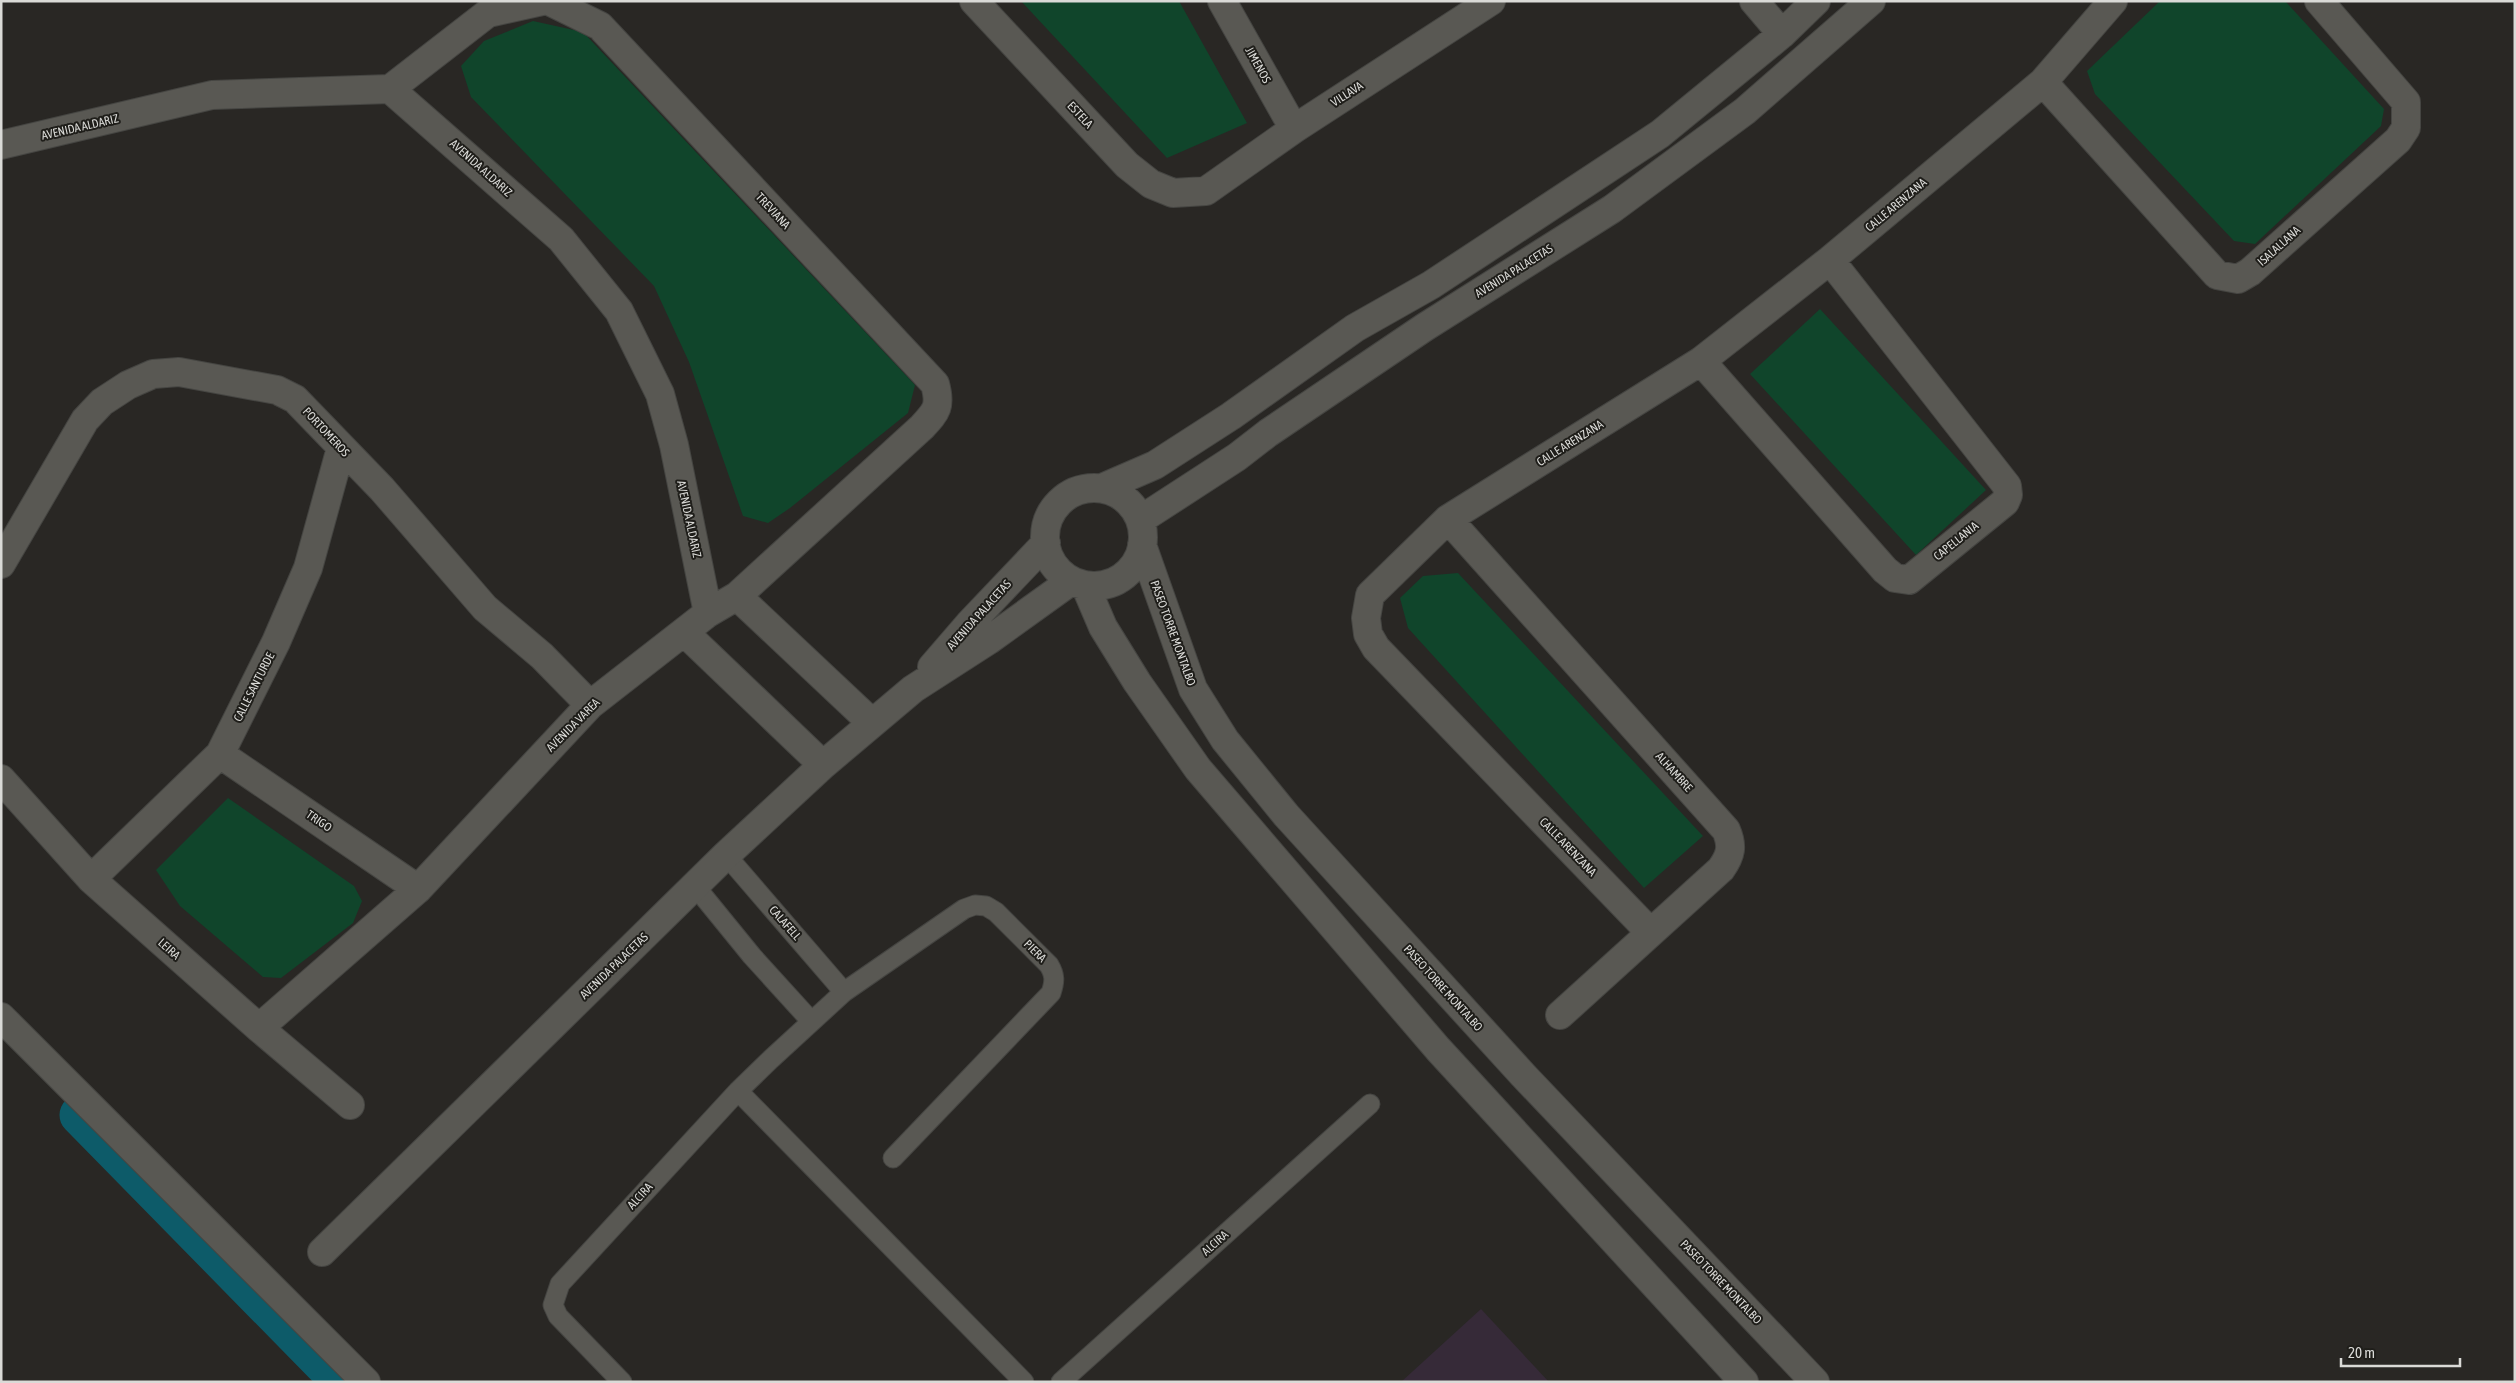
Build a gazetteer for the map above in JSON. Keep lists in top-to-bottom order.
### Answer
{
  "streets": {
    "street": [
      "JIMENOS",
      "VILLAVA",
      "ESTELA",
      "AVENIDA ALDARIZ",
      "CALLE ARENZANA",
      "TREVIANA",
      "ISALALLANA",
      "AVENIDA PALACETAS",
      "PORTOMEROS",
      "CAPELLANIA",
      "PASEO TORRE MONTALBO",
      "CALLE SANTURDE",
      "AVENIDA VAREA",
      "ALHAMBRE",
      "TRIGO",
      "LEIRA"
    ],
    "lane": ["CALAFELL", "PIERA", "ALCIRA"]
  },
  "crossings": [
    ["JIMENOS", "VILLAVA"],
    ["VILLAVA", "ESTELA"],
    ["AVENIDA ALDARIZ", "AVENIDA VAREA"],
    ["CALLE ARENZANA", "ISALALLANA"],
    ["CALLE ARENZANA", "CAPELLANIA"],
    ["CALLE ARENZANA", "ALHAMBRE"],
    ["TREVIANA", "AVENIDA VAREA"],
    ["AVENIDA PALACETAS", "PASEO TORRE MONTALBO"],
    ["AVENIDA PALACETAS", "CALAFELL"],
    ["PORTOMEROS", "CALLE SANTURDE"],
    ["PORTOMEROS", "AVENIDA VAREA"],
    ["CALLE SANTURDE", "TRIGO"],
    ["CALLE SANTURDE", "LEIRA"],
    ["AVENIDA VAREA", "TRIGO"],
    ["AVENIDA VAREA", "LEIRA"],
    ["CALAFELL", "PIERA"],
    ["PIERA", "ALCIRA"]
  ],
  "scale_bar": "20 m"
}
